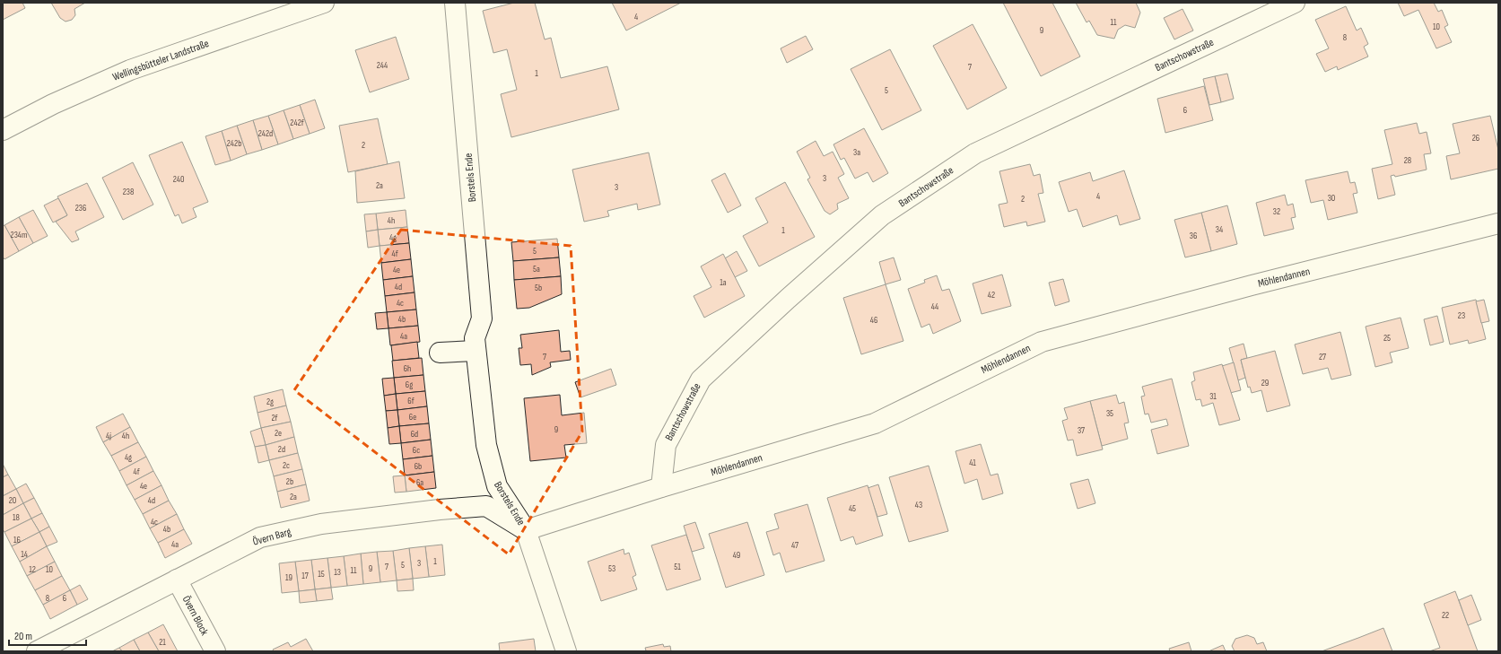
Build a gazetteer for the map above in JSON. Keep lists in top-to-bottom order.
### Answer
{
  "streets": {
    "street": [
      "Bantschowstraße",
      "Wellingsbütteler Landstraße",
      "Borstels Ende",
      "Möhlendannen",
      "Övern Barg",
      "Övern Block"
    ]
  },
  "crossings": [
    ["Bantschowstraße", "Möhlendannen"],
    ["Borstels Ende", "Möhlendannen"],
    ["Borstels Ende", "Övern Barg"],
    ["Möhlendannen", "Övern Barg"],
    ["Övern Barg", "Övern Block"]
  ],
  "house_numbers": [
    "4",
    "11",
    "10",
    "9",
    "8",
    "244",
    "7",
    "1",
    "5",
    "6",
    "242f",
    "242d",
    "26",
    "242b",
    "2",
    "3a",
    "28",
    "3",
    "240",
    "2a",
    "3",
    "238",
    "4",
    "30",
    "2",
    "236",
    "32",
    "4h",
    "34",
    "1",
    "234m",
    "36",
    "4g",
    "5",
    "4f",
    "5a",
    "4e",
    "1a",
    "4d",
    "5b",
    "42",
    "4c",
    "44",
    "23",
    "4b",
    "46",
    "4a",
    "25",
    "7",
    "27",
    "6h",
    "29",
    "6g",
    "31",
    "6f",
    "2g",
    "35",
    "6e",
    "2f",
    "9",
    "37",
    "2e",
    "6d",
    "4j",
    "4h",
    "2d",
    "6c",
    "4g",
    "41",
    "2c",
    "6b",
    "4f",
    "2b",
    "6a",
    "4e",
    "2a",
    "20",
    "4d",
    "43",
    "45",
    "18",
    "4c",
    "4b",
    "16",
    "4a",
    "47",
    "14",
    "49",
    "1",
    "3",
    "5",
    "7",
    "51",
    "9",
    "53",
    "12",
    "10",
    "11",
    "13",
    "15",
    "17",
    "19",
    "8",
    "6",
    "22",
    "21"
  ],
  "scale_bar": "20 m"
}
